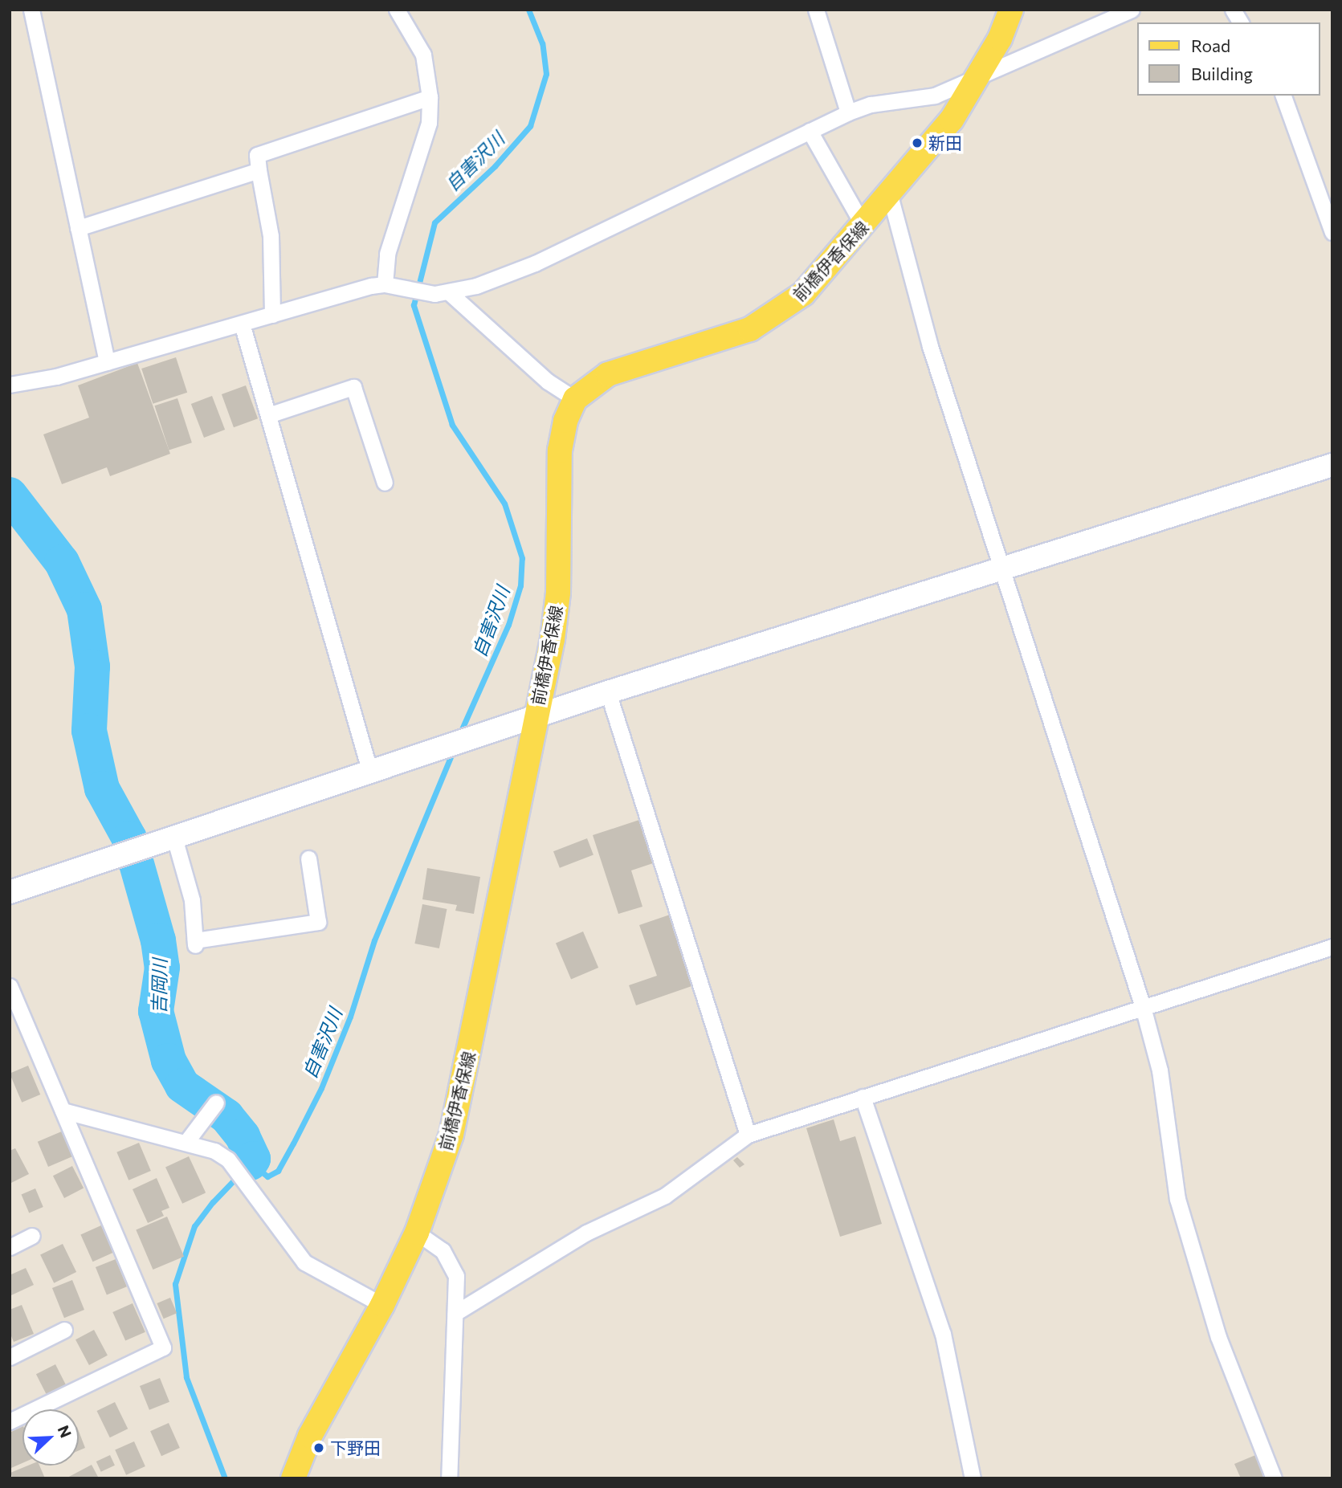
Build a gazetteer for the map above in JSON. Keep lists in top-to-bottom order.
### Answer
{
  "streets": {
    "main road": ["前橋伊香保線"]
  },
  "water": ["自害沢川", "吉岡川"],
  "places": ["新田", "下野田"],
  "legend": ["Road", "Building"],
  "north": "top right"
}
